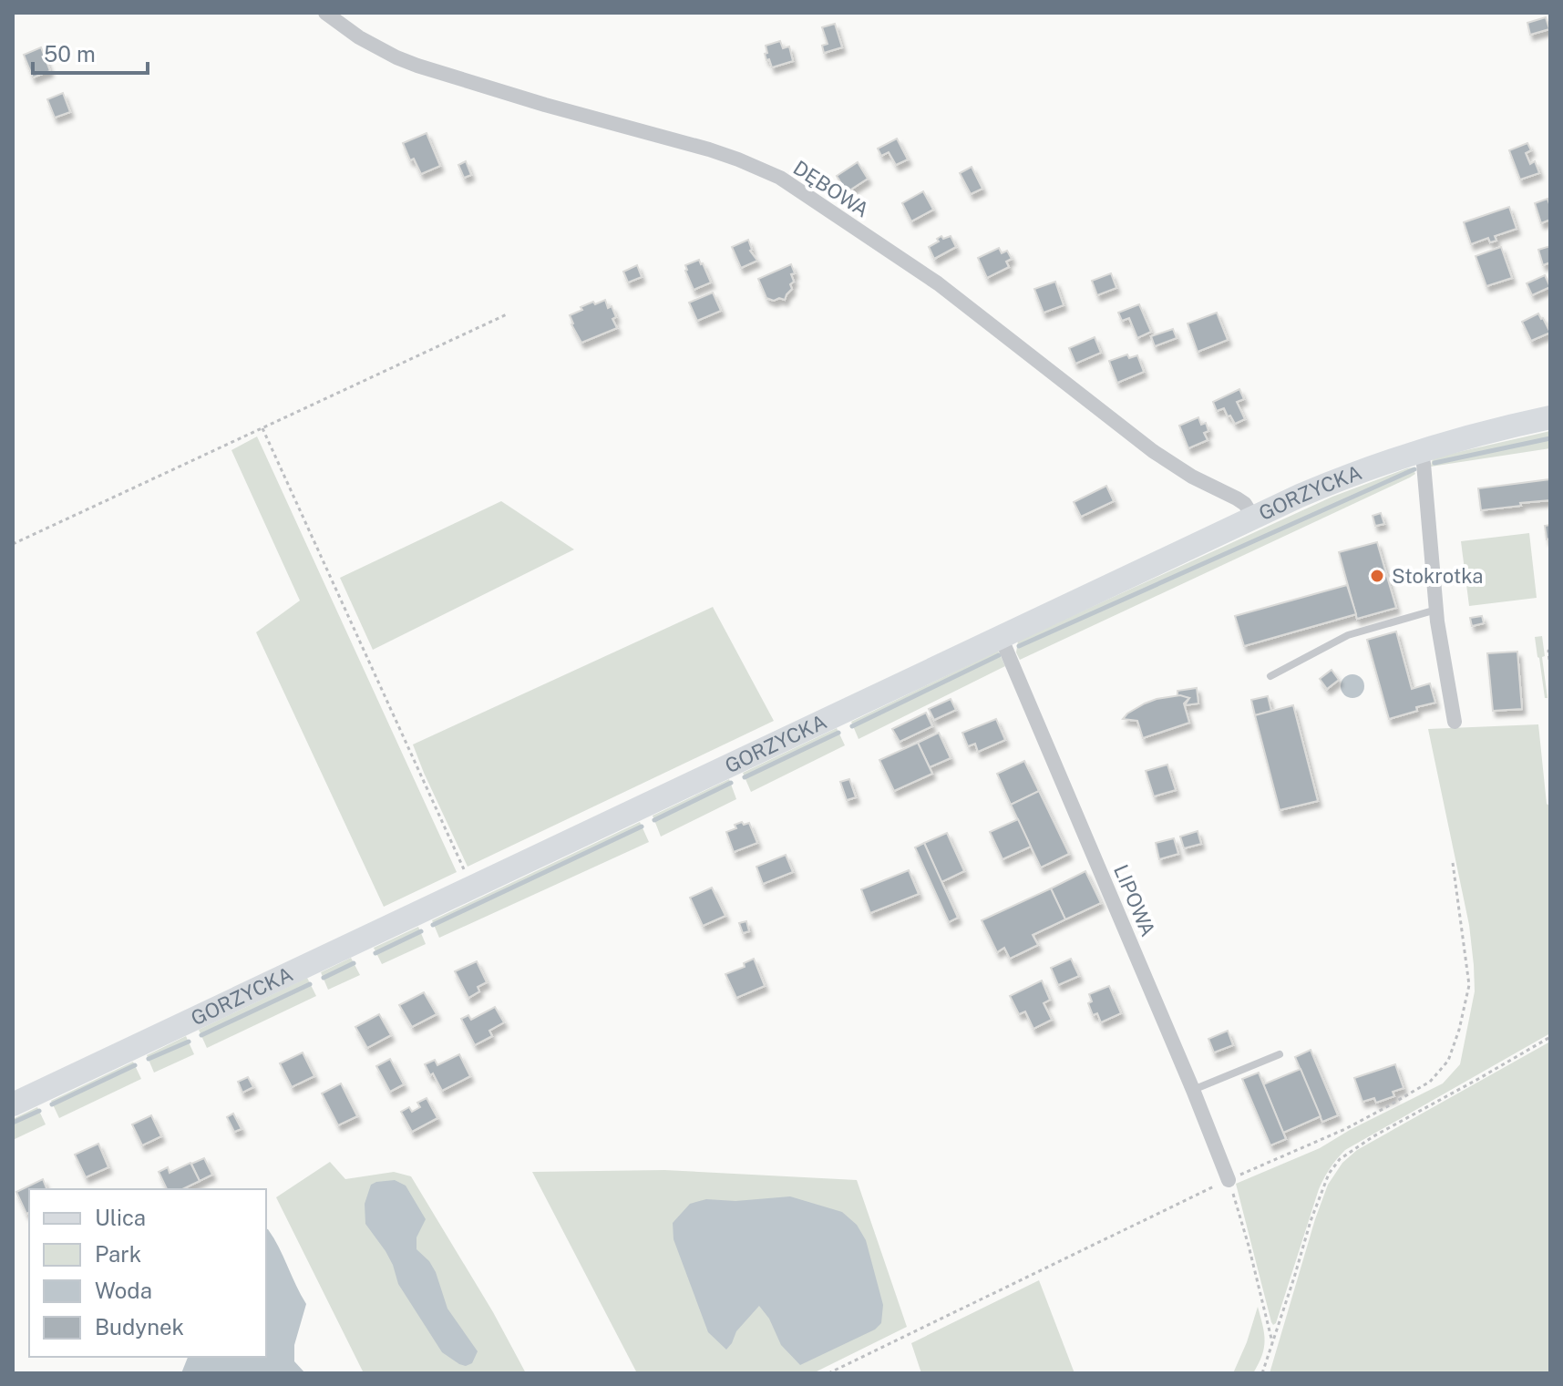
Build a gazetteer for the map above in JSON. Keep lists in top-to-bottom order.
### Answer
{
  "streets": {
    "main road": ["GORZYCKA"],
    "street": ["DĘBOWA", "LIPOWA"]
  },
  "crossings": [
    ["DĘBOWA", "GORZYCKA"],
    ["GORZYCKA", "LIPOWA"]
  ],
  "places": ["Stokrotka"],
  "legend": [
    "Ulica",
    "Park",
    "Woda",
    "Budynek"
  ],
  "scale_bar": "50 m"
}
